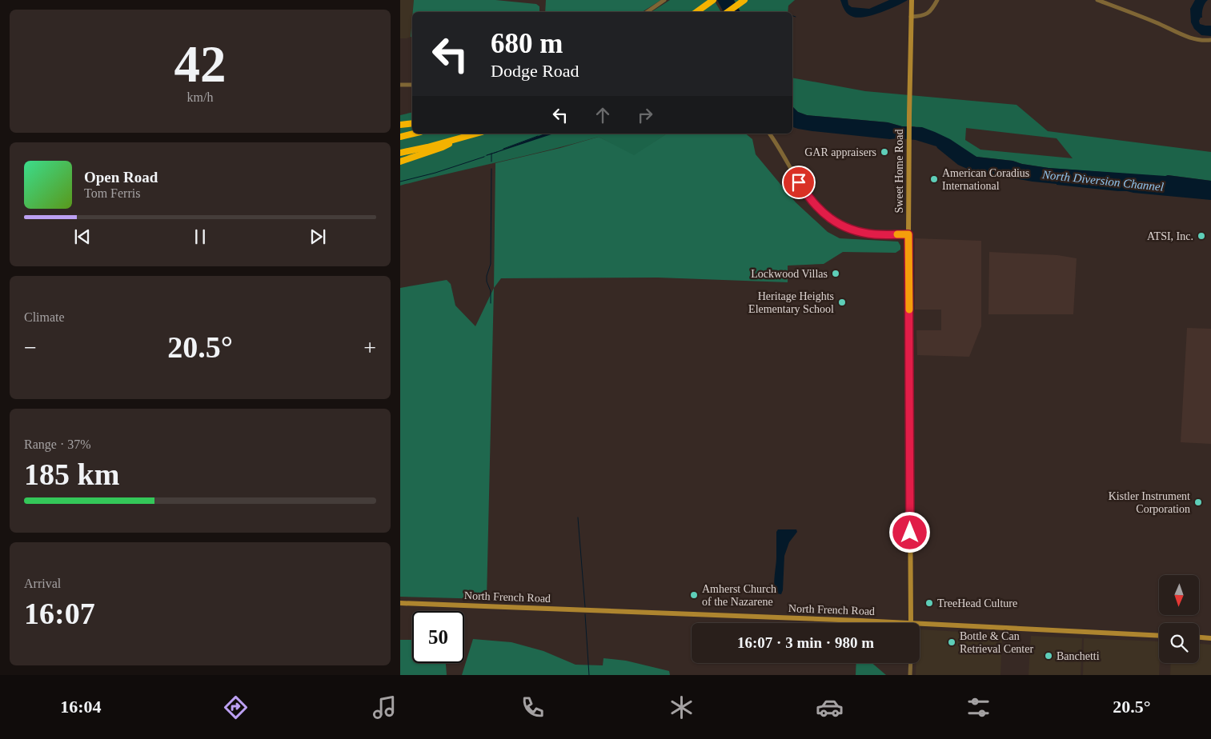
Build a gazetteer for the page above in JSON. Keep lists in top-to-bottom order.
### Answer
{
  "streets": {
    "main road": ["Sweet Home Road", "North French Road"]
  },
  "crossings": [
    ["Sweet Home Road", "North French Road"]
  ],
  "water": ["North Diversion Channel"],
  "places": [
    "GAR appraisers",
    "American Coradius International",
    "ATSI, Inc.",
    "Lockwood Villas",
    "Heritage Heights Elementary School",
    "Kistler Instrument Corporation",
    "Amherst Church of the Nazarene",
    "TreeHead Culture",
    "Bottle & Can Retrieval Center",
    "Banchetti"
  ],
  "north": "bottom",
  "page": {
    "tile": [
      ["42", "km/h"],
      "Climate",
      ["Range · 37%", "185 km"],
      ["Arrival", "16:07"]
    ],
    "turn": ["680 m", "Dodge Road"],
    "song": ["Open Road", "Tom Ferris"],
    "heat": ["−", "20.5°", "+"],
    "limit": "50",
    "trip": "16:07 · 3 min · 980 m",
    "tabs": ["16:04", "20.5°"]
  }
}
